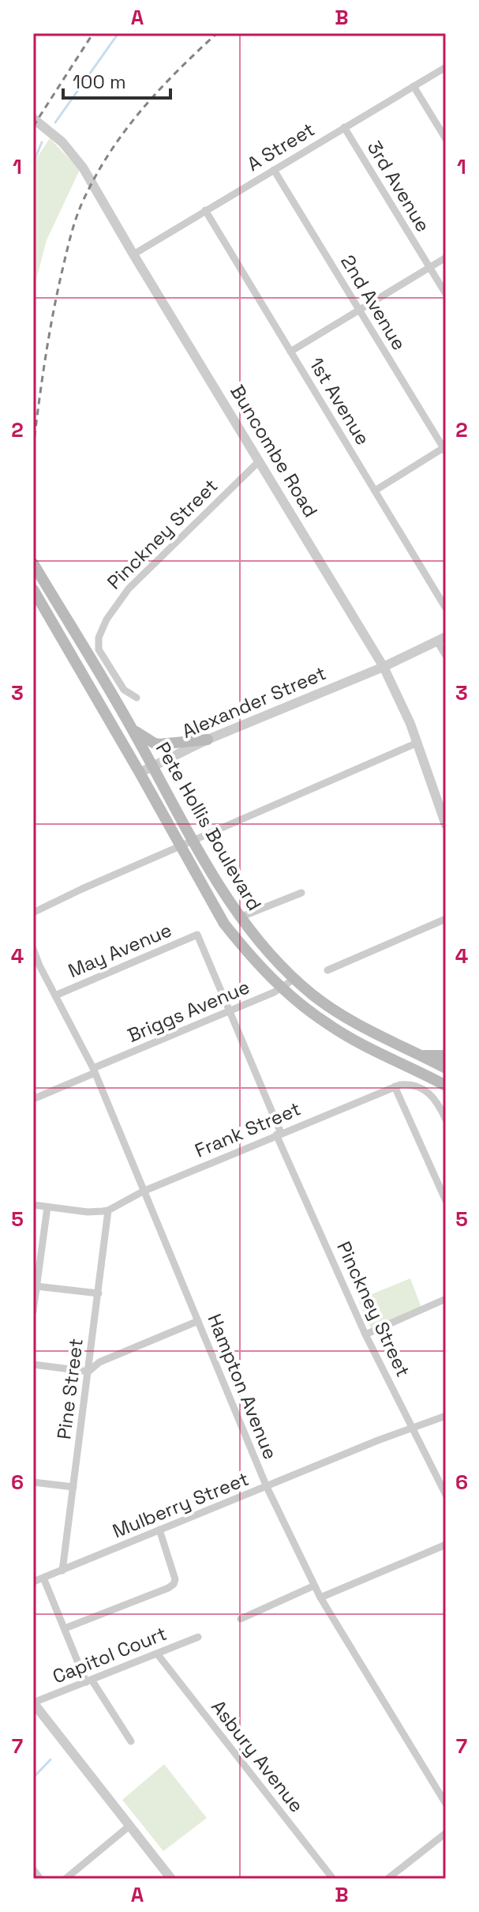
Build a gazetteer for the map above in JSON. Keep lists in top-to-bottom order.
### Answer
{
  "streets": {
    "main road": ["Pete Hollis Boulevard"],
    "street": [
      "A Street",
      "3rd Avenue",
      "2nd Avenue",
      "1st Avenue",
      "Buncombe Road",
      "Pinckney Street",
      "Alexander Street",
      "May Avenue",
      "Briggs Avenue",
      "Frank Street",
      "Hampton Avenue",
      "Pine Street",
      "Mulberry Street",
      "Capitol Court",
      "Asbury Avenue"
    ]
  },
  "crossings": [
    ["A Street", "3rd Avenue"],
    ["A Street", "2nd Avenue"],
    ["A Street", "1st Avenue"],
    ["A Street", "Buncombe Road"],
    ["Buncombe Road", "Pinckney Street"],
    ["Buncombe Road", "Alexander Street"],
    ["Pinckney Street", "May Avenue"],
    ["Pinckney Street", "Briggs Avenue"],
    ["Pinckney Street", "Frank Street"],
    ["Pinckney Street", "Mulberry Street"],
    ["Alexander Street", "Pete Hollis Boulevard"],
    ["Pete Hollis Boulevard", "Briggs Avenue"],
    ["May Avenue", "Hampton Avenue"],
    ["Briggs Avenue", "Hampton Avenue"],
    ["Frank Street", "Hampton Avenue"],
    ["Frank Street", "Pine Street"],
    ["Hampton Avenue", "Mulberry Street"],
    ["Pine Street", "Mulberry Street"],
    ["Capitol Court", "Asbury Avenue"]
  ],
  "scale_bar": "100 m",
  "grid": {
    "columns": ["A", "B"],
    "rows": [
      "1",
      "2",
      "3",
      "4",
      "5",
      "6",
      "7"
    ]
  }
}
